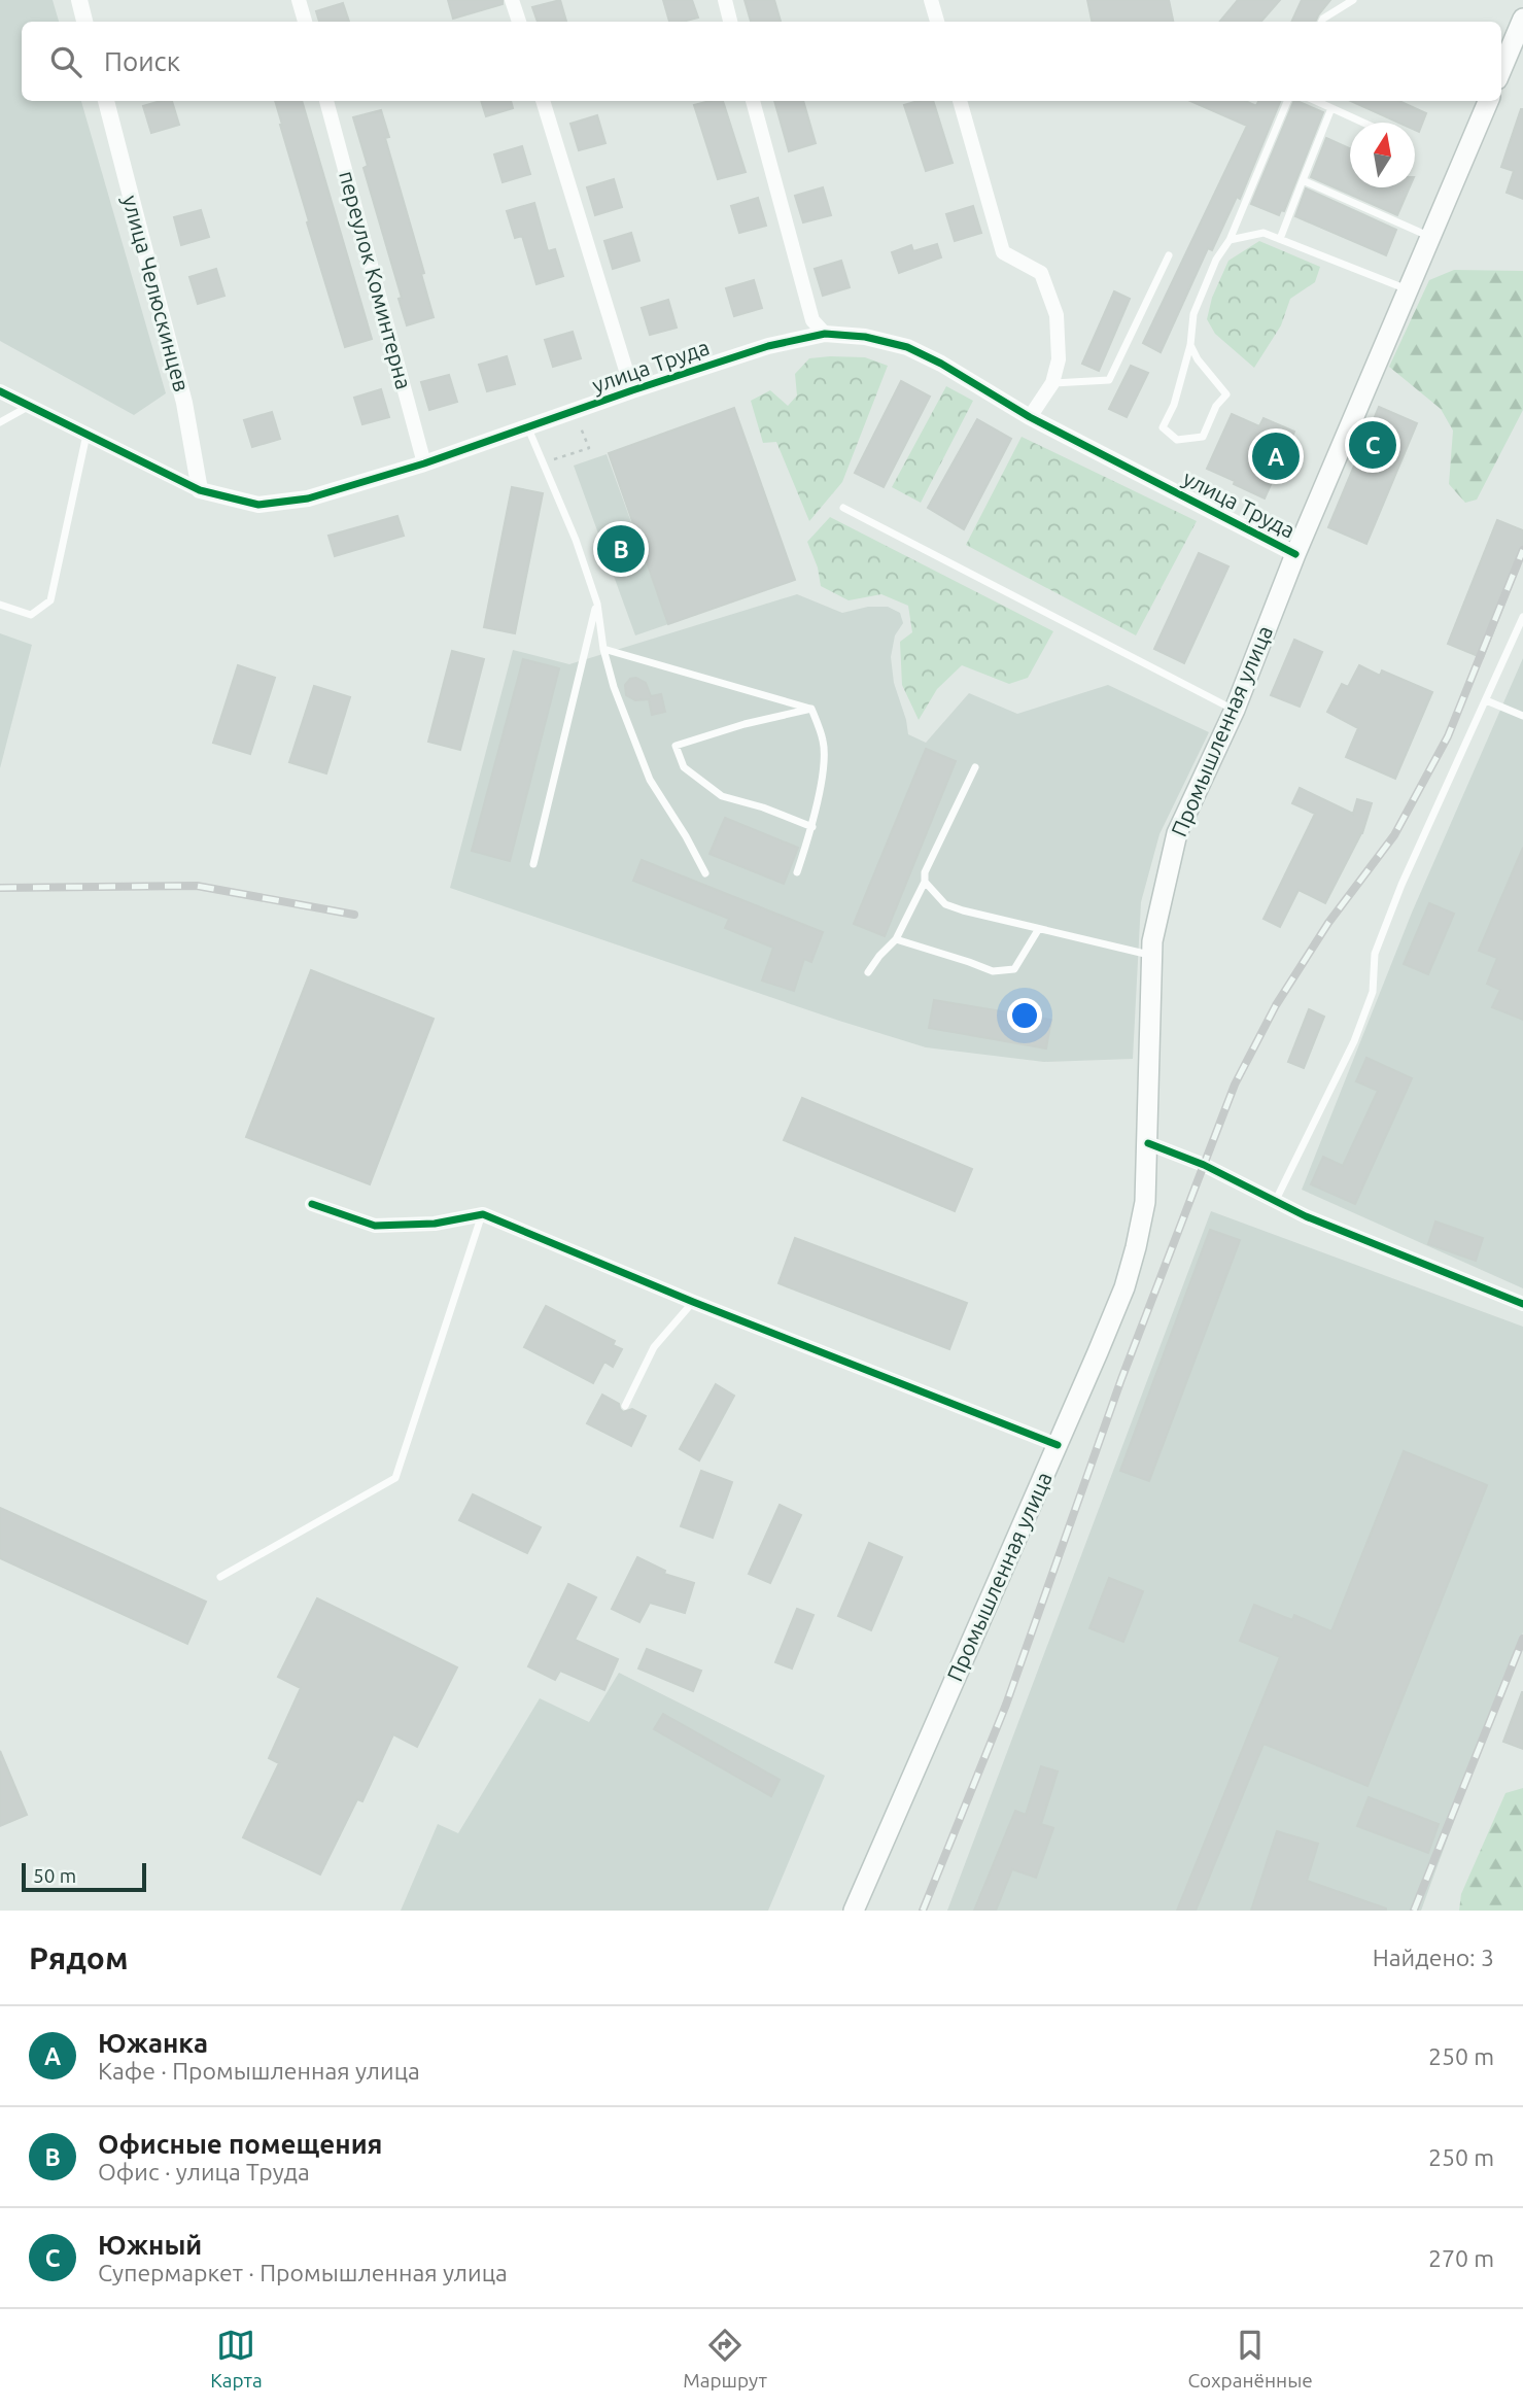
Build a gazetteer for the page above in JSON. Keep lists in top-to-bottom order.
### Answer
{
  "streets": {
    "main road": ["Промышленная улица"],
    "street": ["переулок Коминтерна", "улица Челюскинцев", "улица Труда"]
  },
  "crossings": [
    ["переулок Коминтерна", "улица Труда"],
    ["улица Челюскинцев", "улица Труда"],
    ["улица Труда", "Промышленная улица"]
  ],
  "scale_bar": "50 m",
  "north": "top",
  "page": {
    "search": "Поиск",
    "pins": ["C", "A", "B"],
    "scale": "50 m",
    "heading": ["Рядом", "Найдено: 3"],
    "list": [
      {
        "mark": "A",
        "name": "Южанка",
        "note": "Кафе · Промышленная улица",
        "value": "250 m"
      },
      {
        "mark": "B",
        "name": "Офисные помещения",
        "note": "Офис · улица Труда",
        "value": "250 m"
      },
      {
        "mark": "C",
        "name": "Южный",
        "note": "Супермаркет · Промышленная улица",
        "value": "270 m"
      }
    ],
    "nav": ["Карта", "Маршрут", "Сохранённые"]
  }
}
